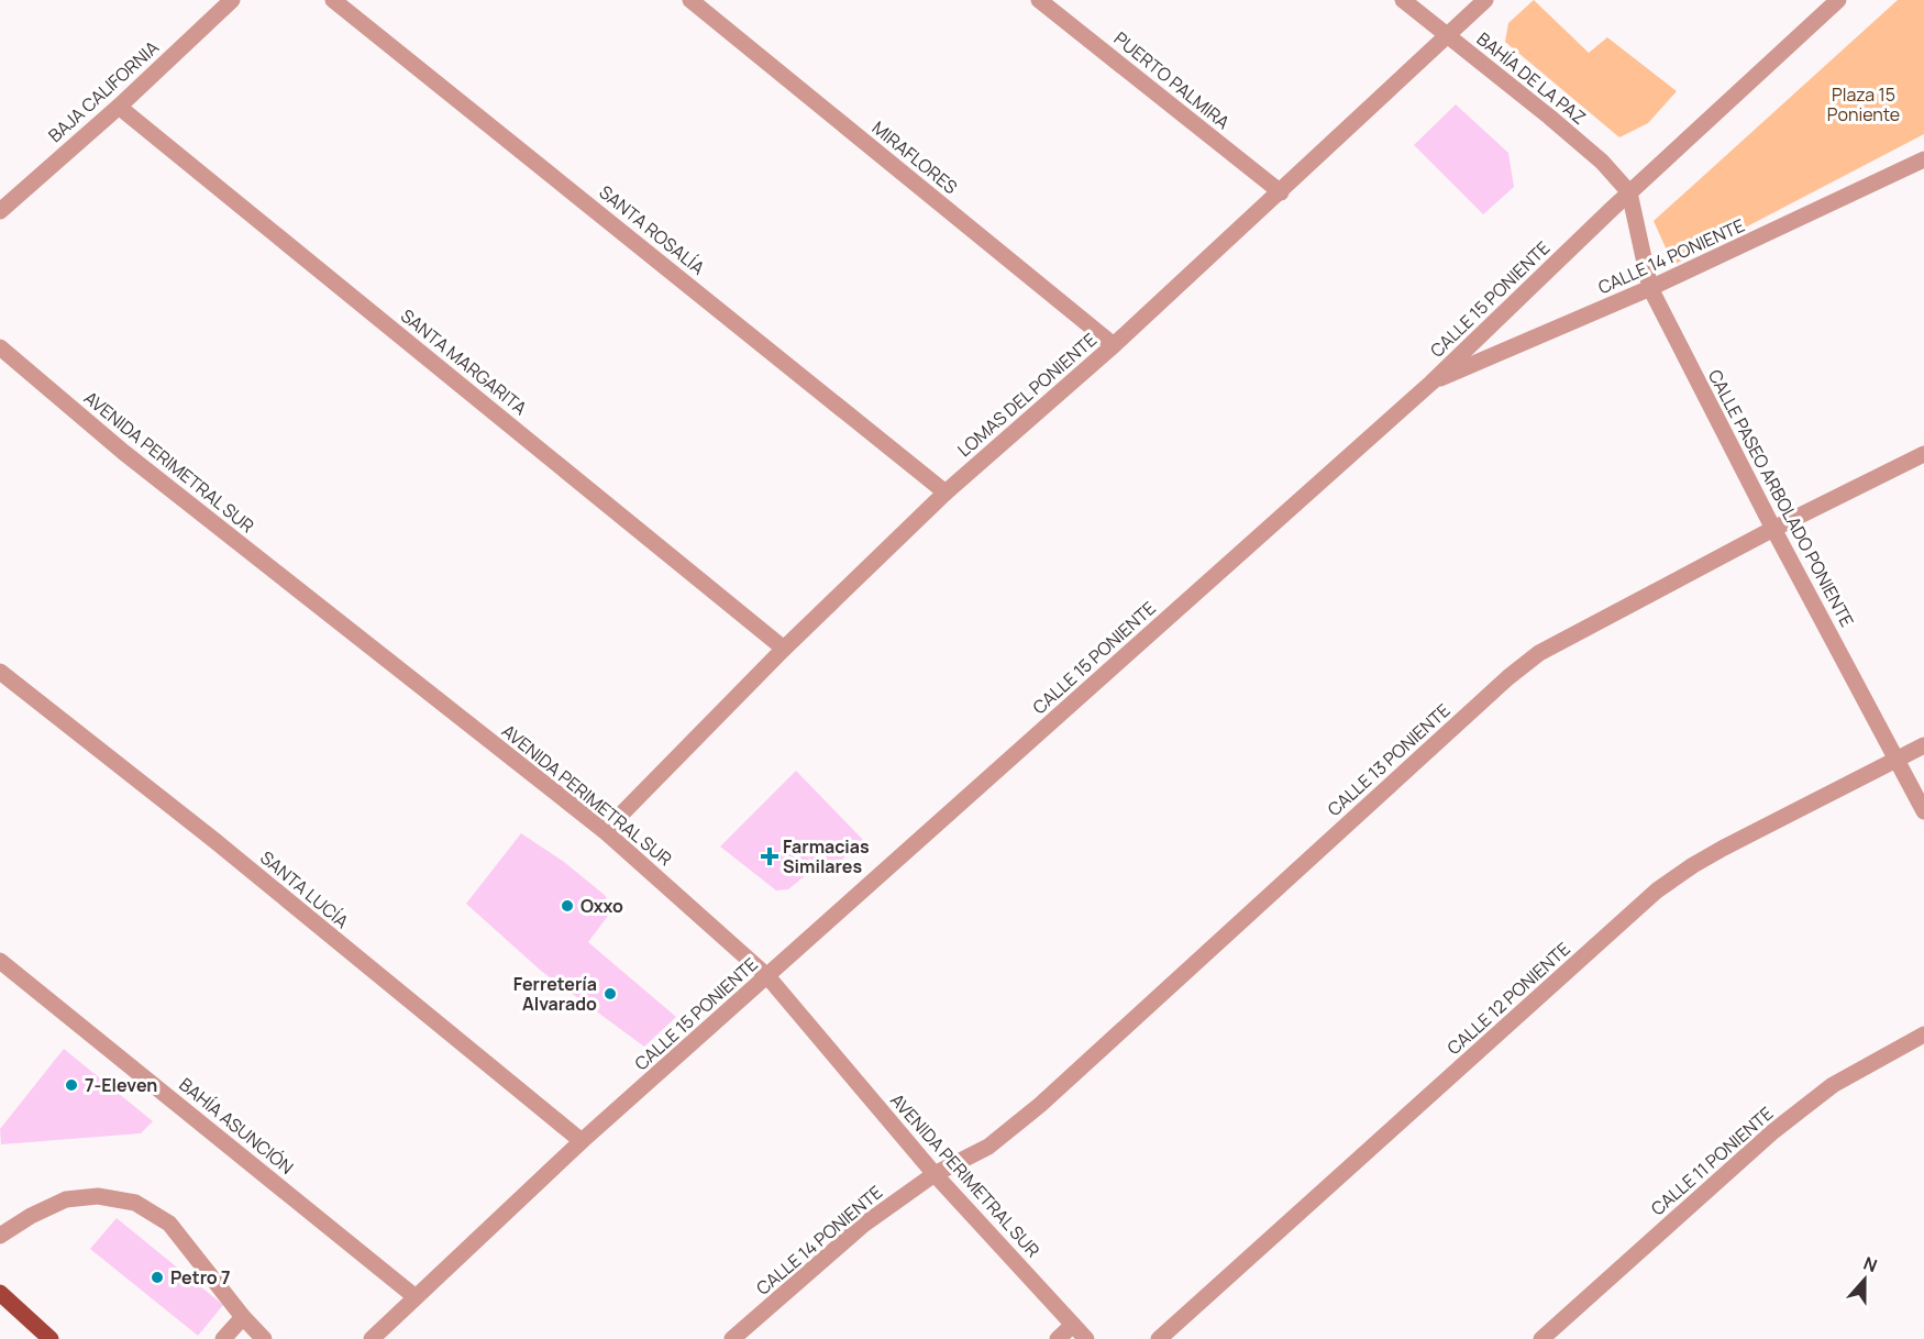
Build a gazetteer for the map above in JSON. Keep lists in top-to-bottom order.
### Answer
{
  "streets": {
    "street": [
      "BAHÍA DE LA PAZ",
      "PUERTO PALMIRA",
      "BAJA CALIFORNIA",
      "MIRAFLORES",
      "SANTA ROSALÍA",
      "CALLE 14 PONIENTE",
      "CALLE 15 PONIENTE",
      "SANTA MARGARITA",
      "LOMAS DEL PONIENTE",
      "AVENIDA PERIMETRAL SUR",
      "CALLE PASEO ARBOLADO PONIENTE",
      "CALLE 13 PONIENTE",
      "SANTA LUCÍA",
      "CALLE 12 PONIENTE",
      "BAHÍA ASUNCIÓN",
      "CALLE 11 PONIENTE"
    ]
  },
  "crossings": [
    ["BAHÍA DE LA PAZ", "CALLE 15 PONIENTE"],
    ["BAHÍA DE LA PAZ", "LOMAS DEL PONIENTE"],
    ["BAHÍA DE LA PAZ", "CALLE PASEO ARBOLADO PONIENTE"],
    ["PUERTO PALMIRA", "LOMAS DEL PONIENTE"],
    ["BAJA CALIFORNIA", "SANTA MARGARITA"],
    ["MIRAFLORES", "LOMAS DEL PONIENTE"],
    ["SANTA ROSALÍA", "LOMAS DEL PONIENTE"],
    ["CALLE 14 PONIENTE", "CALLE 15 PONIENTE"],
    ["CALLE 14 PONIENTE", "AVENIDA PERIMETRAL SUR"],
    ["CALLE 14 PONIENTE", "CALLE PASEO ARBOLADO PONIENTE"],
    ["CALLE 14 PONIENTE", "CALLE 13 PONIENTE"],
    ["CALLE 15 PONIENTE", "AVENIDA PERIMETRAL SUR"],
    ["CALLE 15 PONIENTE", "CALLE PASEO ARBOLADO PONIENTE"],
    ["CALLE 15 PONIENTE", "SANTA LUCÍA"],
    ["CALLE 15 PONIENTE", "BAHÍA ASUNCIÓN"],
    ["SANTA MARGARITA", "LOMAS DEL PONIENTE"],
    ["LOMAS DEL PONIENTE", "AVENIDA PERIMETRAL SUR"],
    ["AVENIDA PERIMETRAL SUR", "CALLE 13 PONIENTE"],
    ["CALLE PASEO ARBOLADO PONIENTE", "CALLE 13 PONIENTE"],
    ["CALLE PASEO ARBOLADO PONIENTE", "CALLE 12 PONIENTE"]
  ],
  "parks": ["Plaza 15 Poniente"],
  "places": {
    "health": ["Farmacias Similares"],
    "other": [
      "Oxxo",
      "Ferretería Alvarado",
      "7-Eleven",
      "Petro 7"
    ]
  },
  "north": "top"
}
